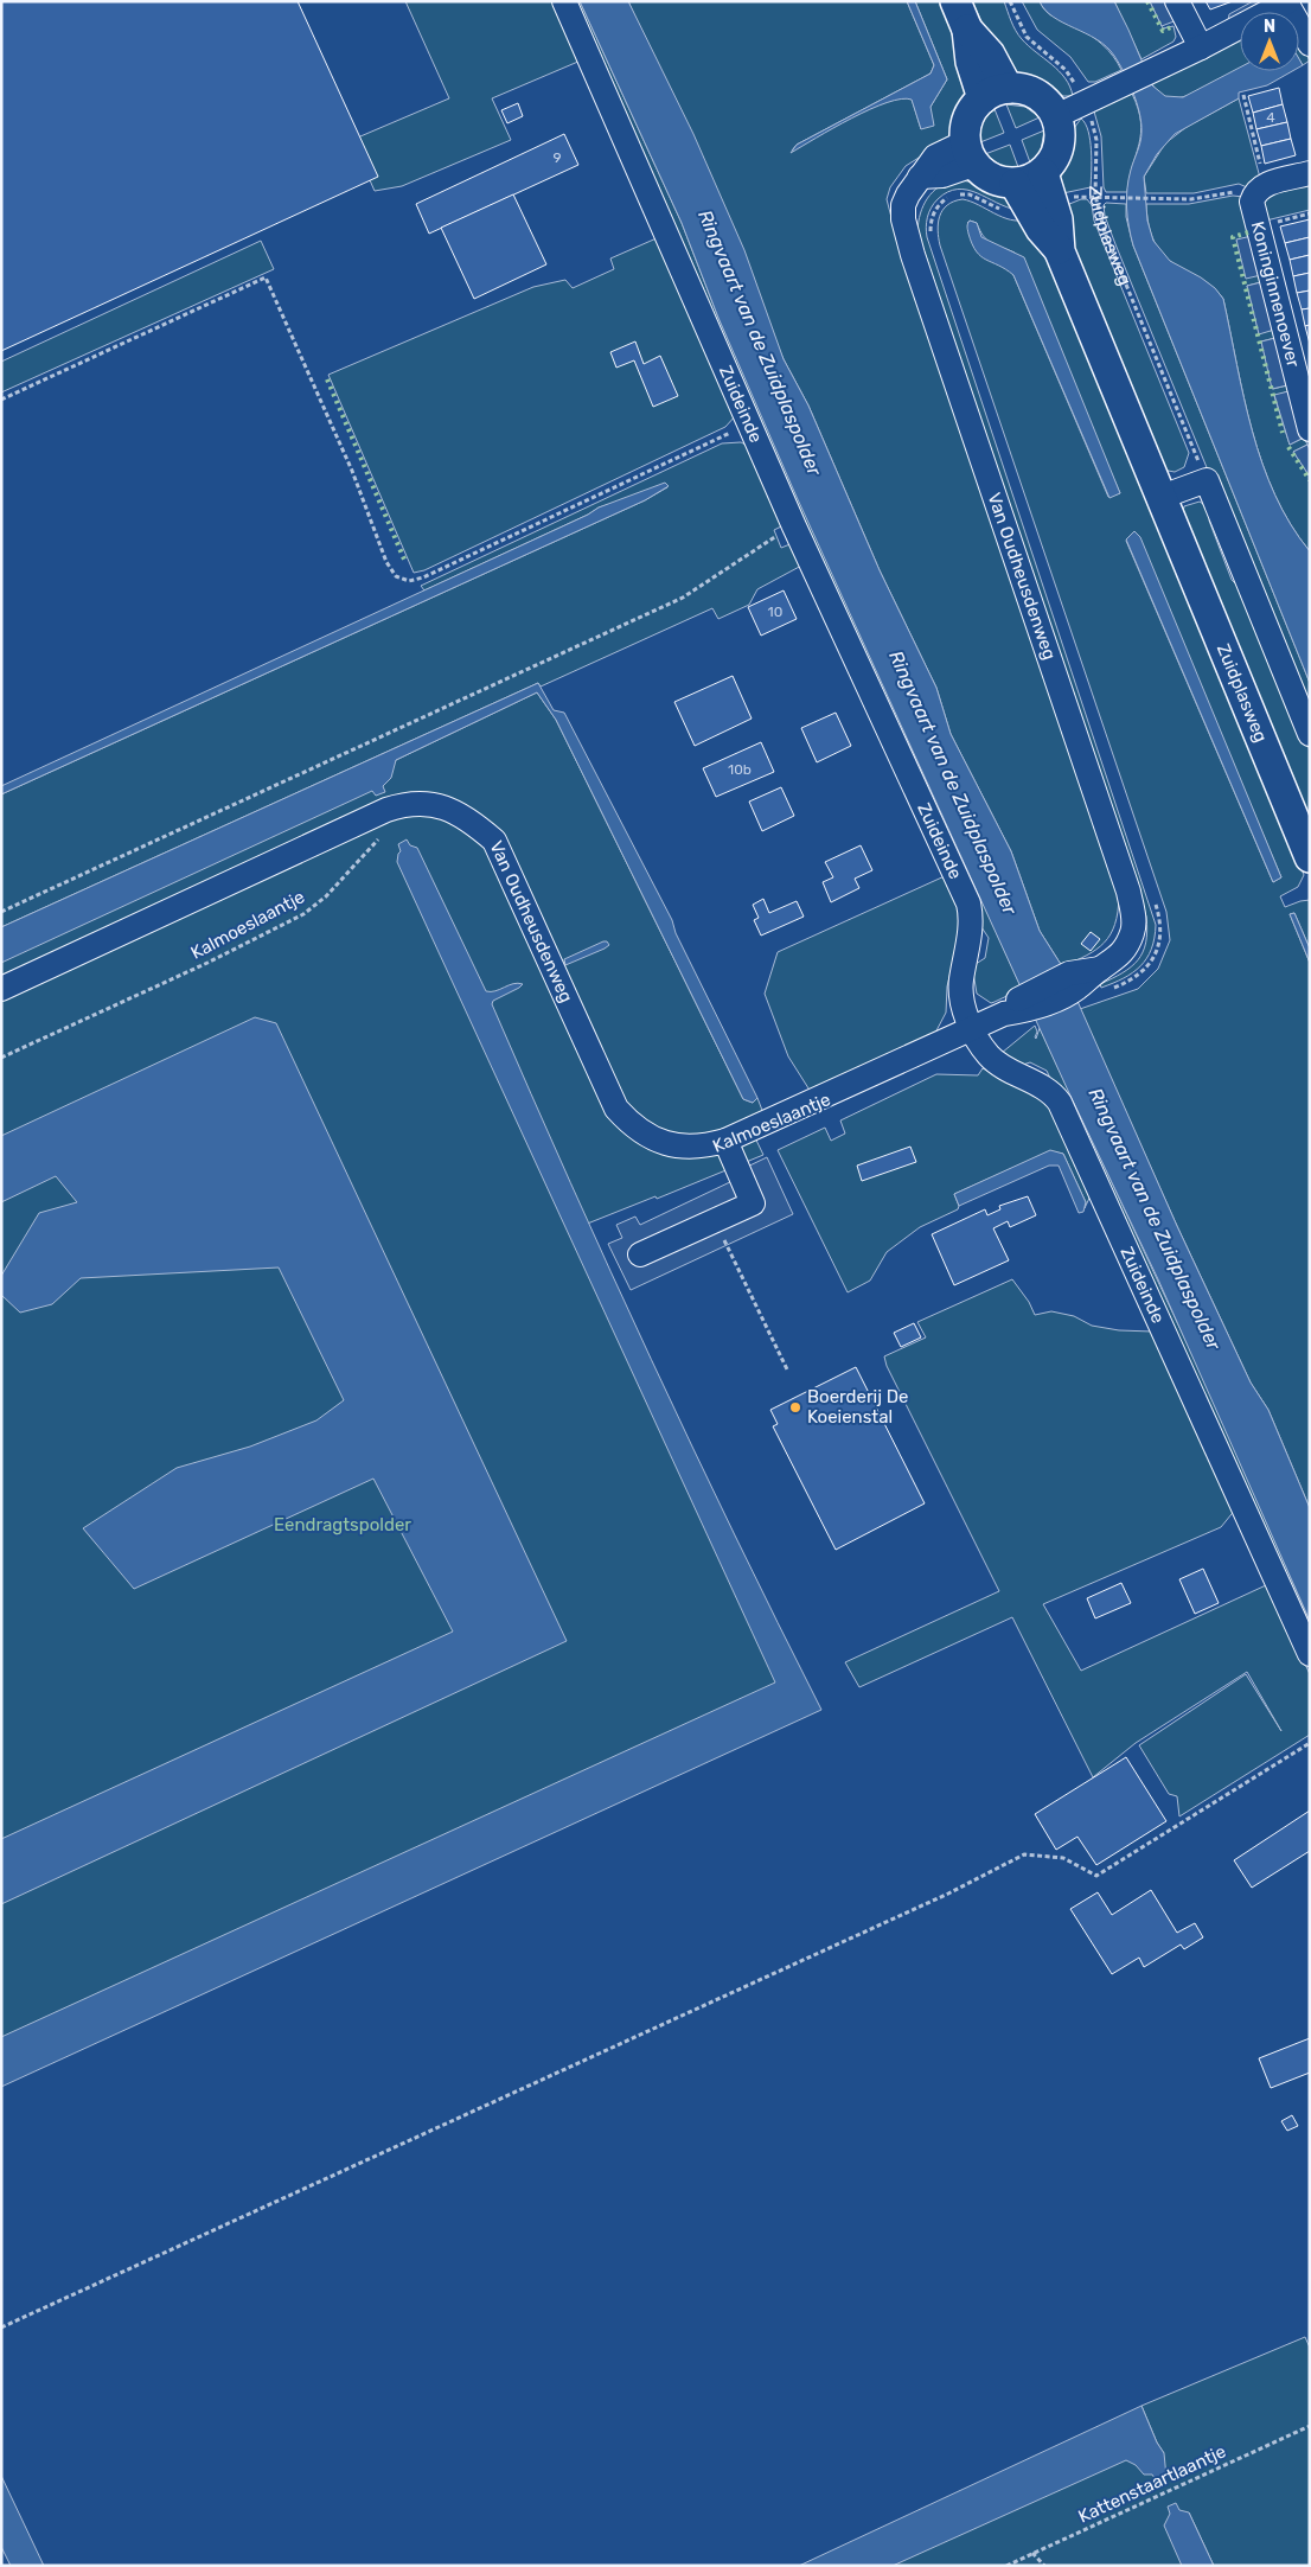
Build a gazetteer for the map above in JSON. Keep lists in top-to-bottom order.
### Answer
{
  "streets": {
    "main road": ["Zuidplasweg"],
    "street": ["Koninginnenoever", "Zuideinde", "Van Oudheusdenweg"],
    "path": ["Kalmoeslaantje", "Kattenstaartlaantje"]
  },
  "crossings": [
    ["Zuidplasweg", "Van Oudheusdenweg"],
    ["Zuideinde", "Van Oudheusdenweg"]
  ],
  "water": ["Ringvaart van de Zuidplaspolder"],
  "parks": ["Eendragtspolder"],
  "places": ["Boerderij De Koeienstal"],
  "house_numbers": [
    "4",
    "9",
    "10",
    "10b"
  ],
  "north": "top"
}
